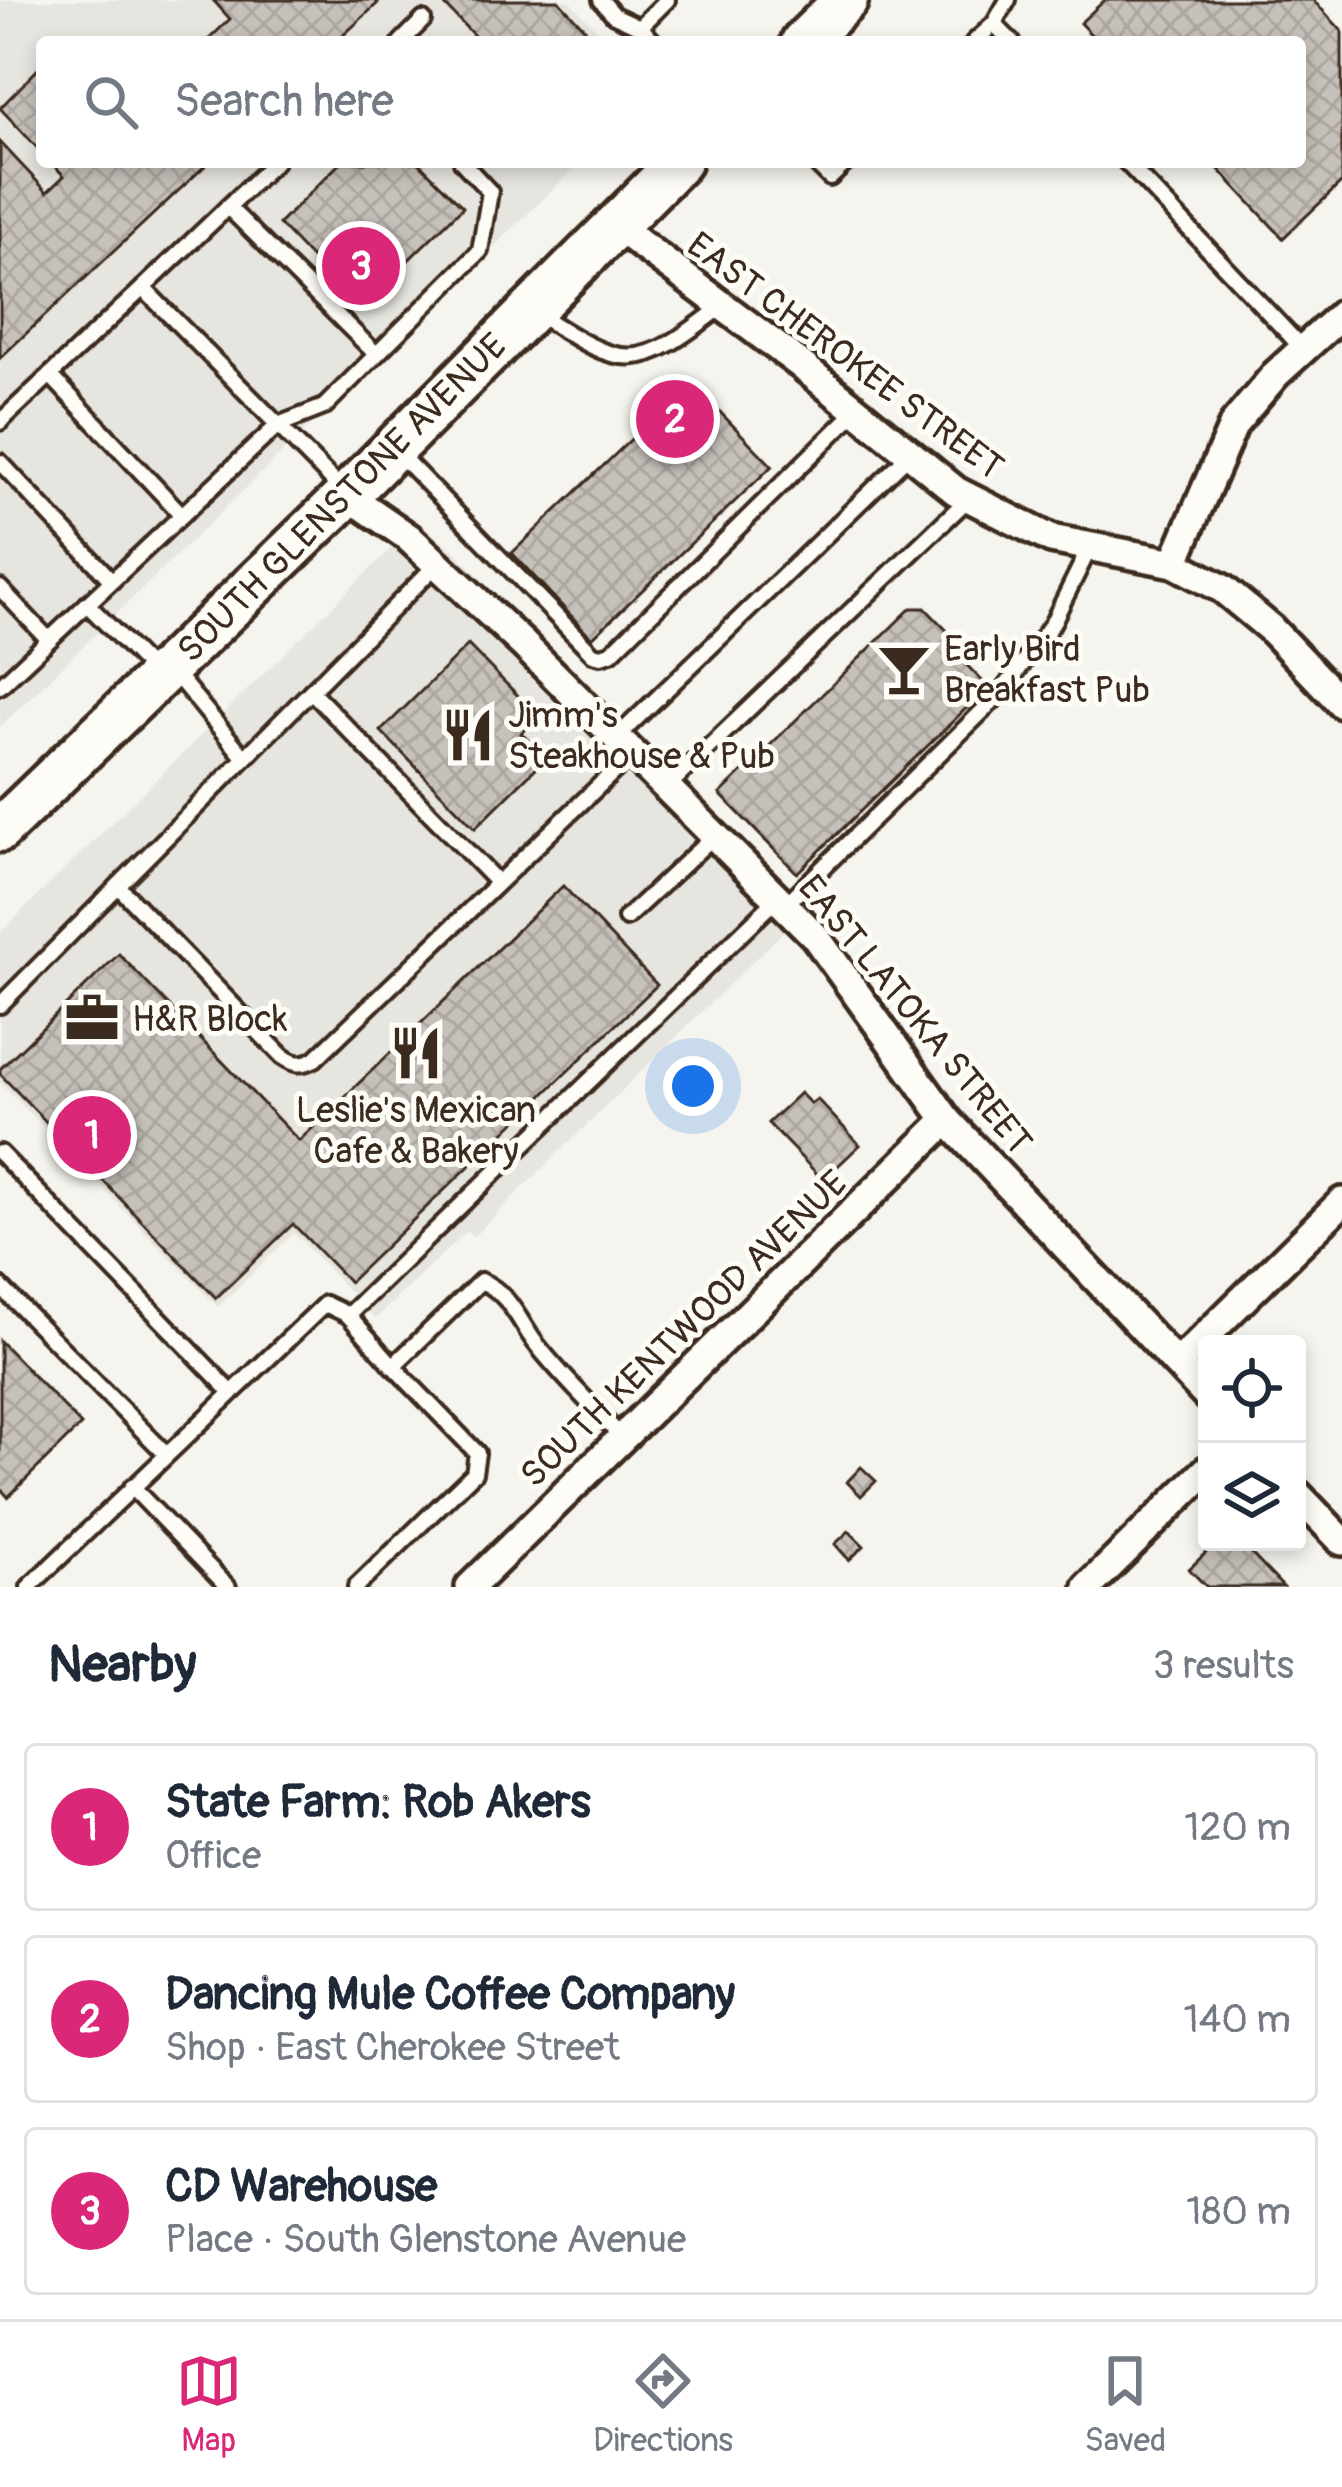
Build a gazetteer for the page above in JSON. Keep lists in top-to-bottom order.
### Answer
{
  "streets": {
    "main road": ["SOUTH GLENSTONE AVENUE"],
    "street": ["EAST CHEROKEE STREET", "EAST LATOKA STREET", "SOUTH KENTWOOD AVENUE"]
  },
  "crossings": [
    ["EAST CHEROKEE STREET", "SOUTH GLENSTONE AVENUE"],
    ["SOUTH GLENSTONE AVENUE", "EAST LATOKA STREET"],
    ["EAST LATOKA STREET", "SOUTH KENTWOOD AVENUE"]
  ],
  "places": {
    "bar": ["Early Bird Breakfast Pub"],
    "restaurant": ["Jimm's Steakhouse & Pub", "Leslie's Mexican Cafe & Bakery"],
    "office": ["H&R Block"]
  },
  "page": {
    "search": "Search here",
    "pins": ["3", "2", "1"],
    "heading": ["Nearby", "3 results"],
    "list": [
      {
        "mark": "1",
        "name": "State Farm: Rob Akers",
        "note": "Office",
        "value": "120 m"
      },
      {
        "mark": "2",
        "name": "Dancing Mule Coffee Company",
        "note": "Shop · East Cherokee Street",
        "value": "140 m"
      },
      {
        "mark": "3",
        "name": "CD Warehouse",
        "note": "Place · South Glenstone Avenue",
        "value": "180 m"
      }
    ],
    "nav": ["Map", "Directions", "Saved"]
  }
}
